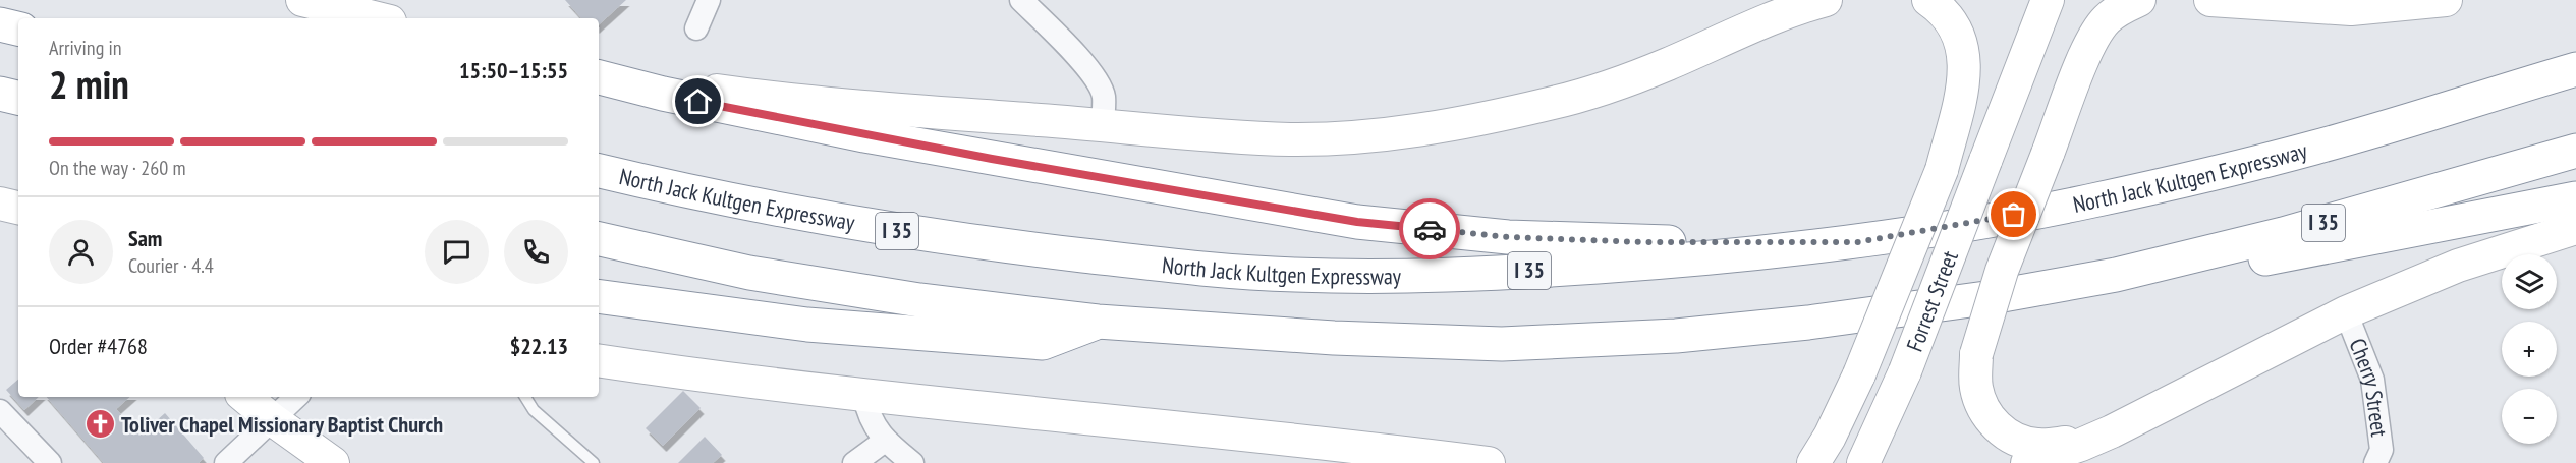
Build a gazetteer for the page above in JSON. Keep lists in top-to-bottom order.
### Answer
{
  "streets": {
    "highway": ["North Jack Kultgen Expressway", "I 35"],
    "main road": ["Forrest Street"],
    "street": ["Cherry Street"]
  },
  "places": {
    "church": ["Toliver Chapel Missionary Baptist Church"]
  },
  "page": {
    "heading": ["2 min", "Arriving in", "15:50–15:55"],
    "panel": [
      "Sam",
      "Courier · 4.4",
      "Order #4768",
      "$22.13"
    ],
    "bar": "On the way · 260 m",
    "map_buttons": ["+", "−"]
  }
}
